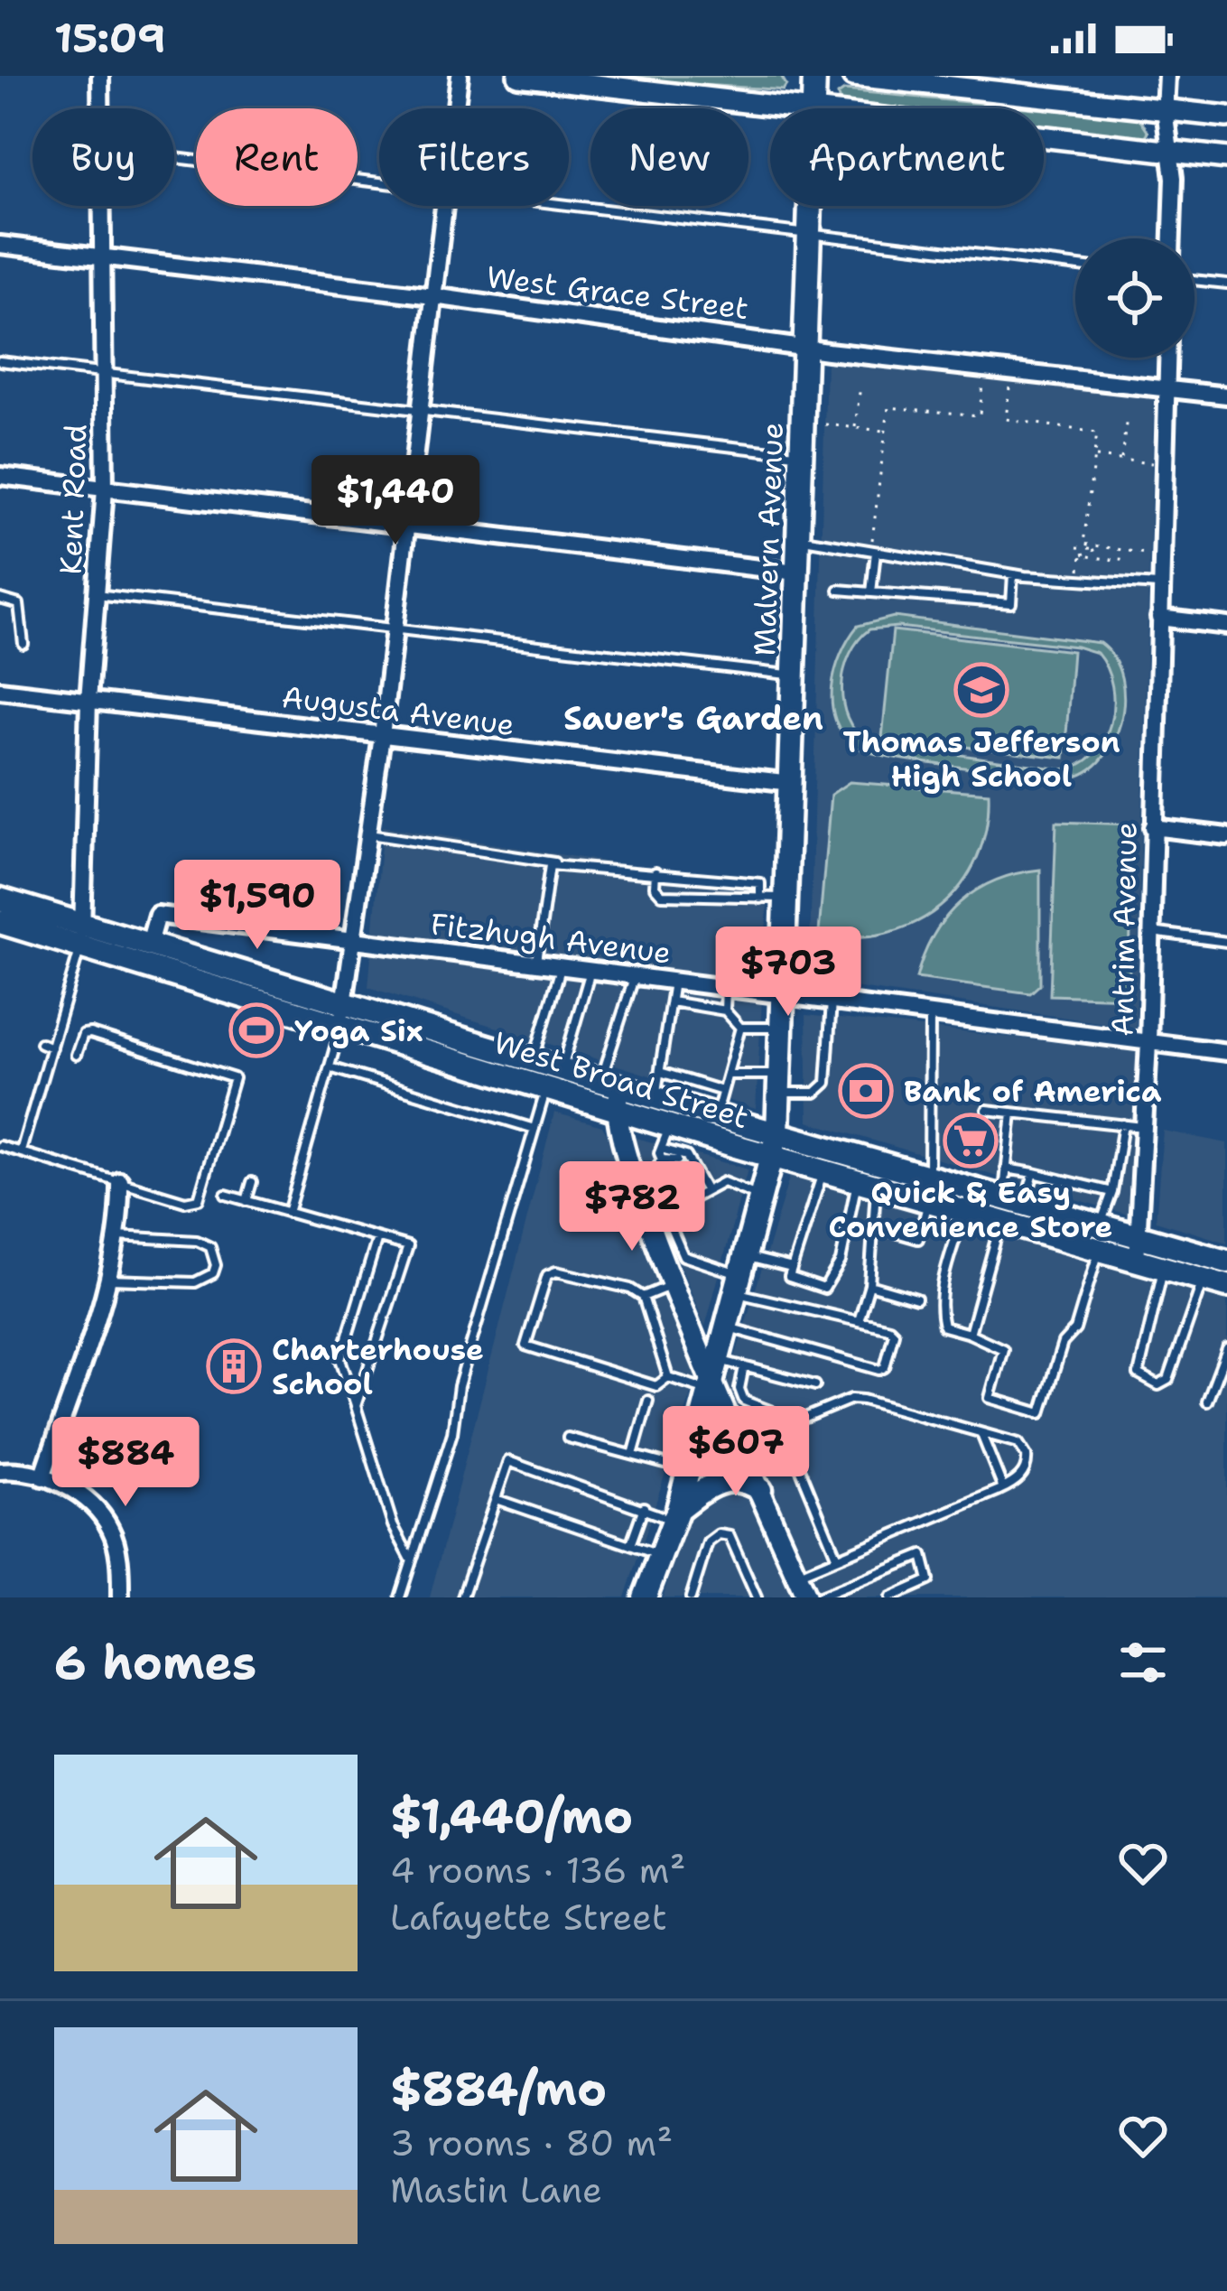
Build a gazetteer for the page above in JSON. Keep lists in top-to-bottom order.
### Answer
{
  "streets": {
    "main road": ["Malvern Avenue", "West Broad Street"],
    "street": [
      "West Grace Street",
      "Kent Road",
      "Augusta Avenue",
      "Antrim Avenue",
      "Fitzhugh Avenue"
    ]
  },
  "crossings": [
    ["West Grace Street", "Kent Road"],
    ["West Grace Street", "Malvern Avenue"],
    ["West Grace Street", "Antrim Avenue"],
    ["Kent Road", "Augusta Avenue"],
    ["Kent Road", "West Broad Street"],
    ["Malvern Avenue", "Augusta Avenue"],
    ["Malvern Avenue", "Fitzhugh Avenue"],
    ["Malvern Avenue", "West Broad Street"],
    ["Antrim Avenue", "Fitzhugh Avenue"],
    ["Antrim Avenue", "West Broad Street"],
    ["Fitzhugh Avenue", "West Broad Street"]
  ],
  "districts": ["Sauer's Garden"],
  "places": {
    "school or university": ["Thomas Jefferson High School"],
    "sports": ["Yoga Six"],
    "bank": ["Bank of America"],
    "supermarket": ["Quick & Easy Convenience Store"],
    "building": ["Charterhouse School"]
  },
  "page": {
    "status": "15:09",
    "chip": [
      "Buy",
      "Rent",
      "Filters",
      "New",
      "Apartment"
    ],
    "price": [
      "$1,440",
      "$1,590",
      "$703",
      "$782",
      "$607",
      "$884"
    ],
    "heading": "6 homes",
    "list": [
      {
        "name": "$1,440/mo",
        "note": "4 rooms · 136 m² · Lafayette Street"
      },
      {
        "name": "$884/mo",
        "note": "3 rooms · 80 m² · Mastin Lane"
      }
    ]
  }
}
